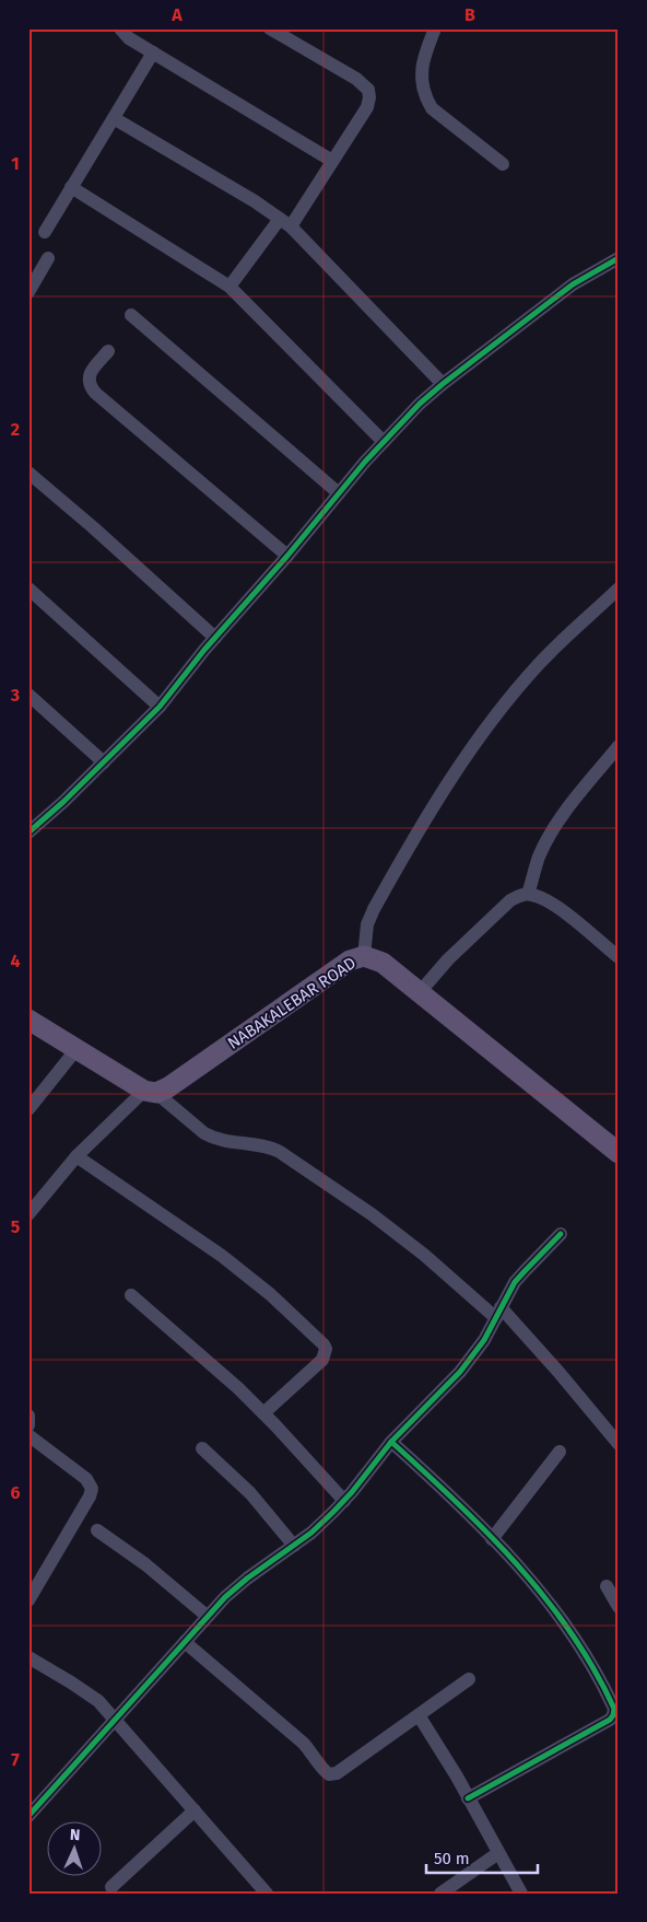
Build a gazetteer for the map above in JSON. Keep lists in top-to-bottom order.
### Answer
{
  "streets": {
    "main road": ["NABAKALEBAR ROAD"]
  },
  "scale_bar": "50 m",
  "north": "top",
  "grid": {
    "columns": ["A", "B"],
    "rows": [
      "1",
      "2",
      "3",
      "4",
      "5",
      "6",
      "7"
    ]
  }
}
